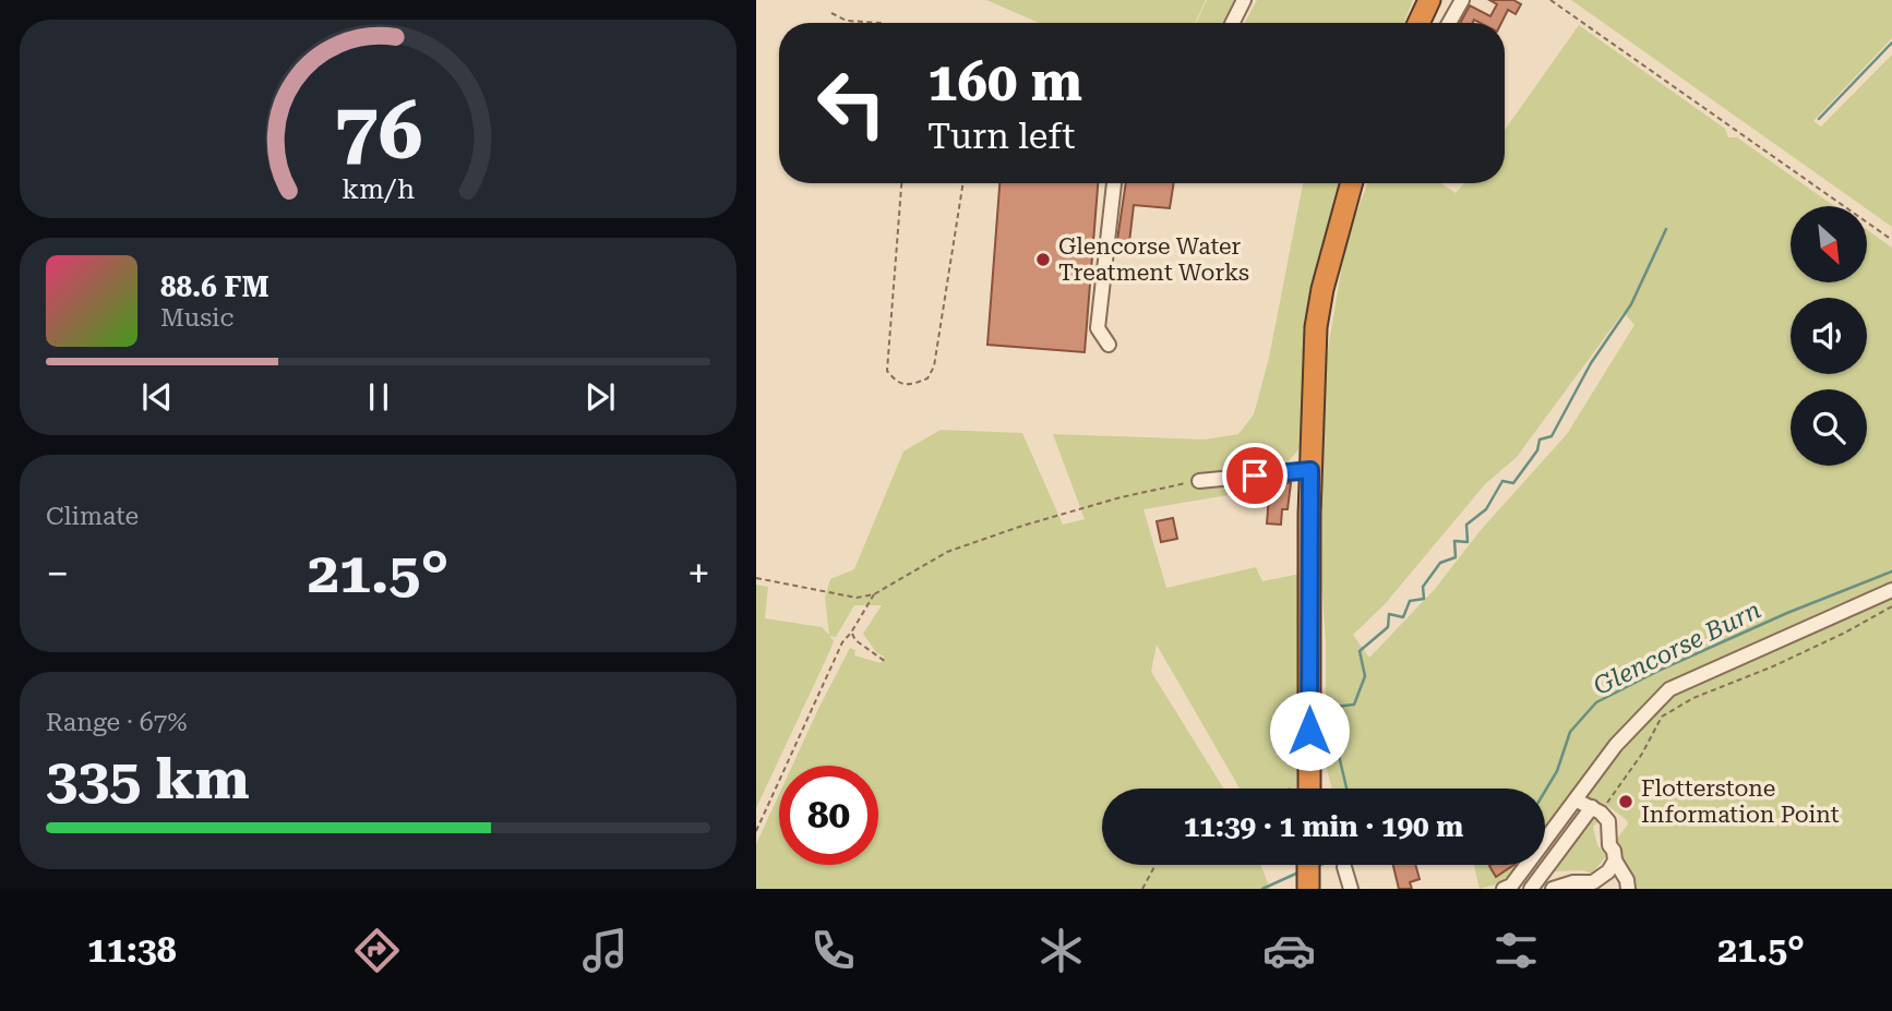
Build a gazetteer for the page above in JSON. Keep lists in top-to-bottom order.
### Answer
{
  "water": ["Glencorse Burn"],
  "places": ["Glencorse Water Treatment Works", "Flotterstone Information Point"],
  "north": "bottom right",
  "page": {
    "turn": ["160 m", "Turn left"],
    "song": ["88.6 FM", "Music"],
    "tile": [
      "Climate",
      ["Range · 67%", "335 km"]
    ],
    "heat": ["−", "21.5°", "+"],
    "limit": "80",
    "trip": "11:39 · 1 min · 190 m",
    "tabs": ["11:38", "21.5°"],
    "gauge": ["76", "km/h"]
  }
}
